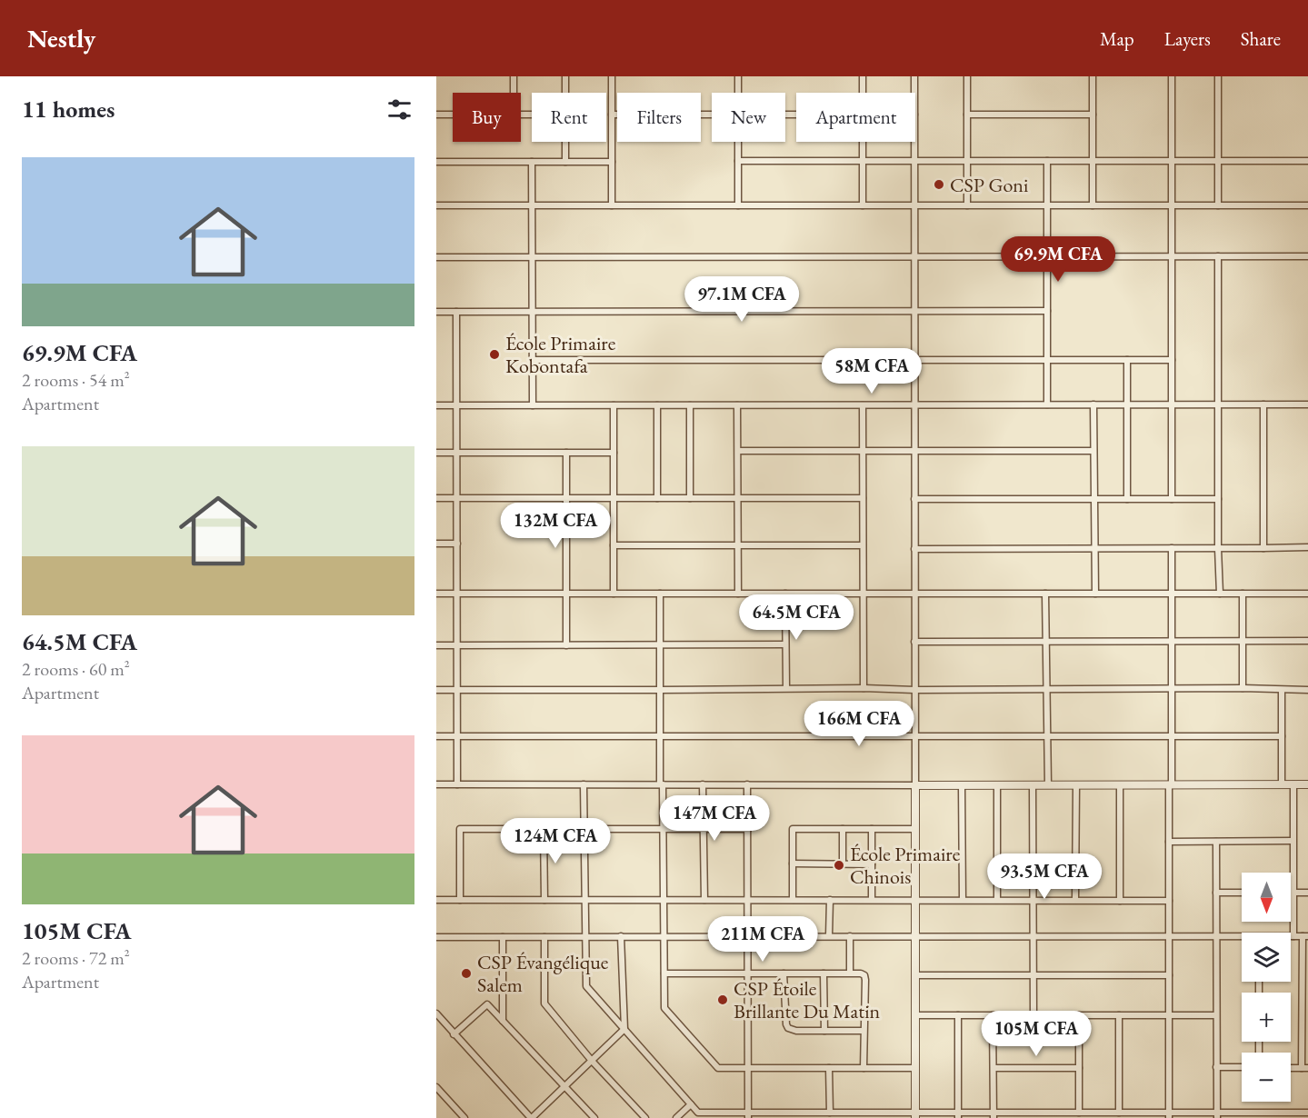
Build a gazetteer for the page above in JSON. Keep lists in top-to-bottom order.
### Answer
{
  "places": [
    "CSP Goni",
    "École Primaire Kobontafa",
    "École Primaire Chinois",
    "CSP Évangélique Salem",
    "CSP Étoile Brillante Du Matin"
  ],
  "north": "bottom",
  "page": {
    "header": "Nestly",
    "nav": ["Map", "Layers", "Share"],
    "heading": "11 homes",
    "chip": [
      "Buy",
      "Rent",
      "Filters",
      "New",
      "Apartment"
    ],
    "list": [
      {
        "name": "69.9M CFA",
        "note": "2 rooms · 54 m² · Apartment"
      },
      {
        "name": "64.5M CFA",
        "note": "2 rooms · 60 m² · Apartment"
      },
      {
        "name": "105M CFA",
        "note": "2 rooms · 72 m² · Apartment"
      }
    ],
    "price": [
      "69.9M CFA",
      "97.1M CFA",
      "58M CFA",
      "132M CFA",
      "64.5M CFA",
      "166M CFA",
      "147M CFA",
      "124M CFA",
      "93.5M CFA",
      "211M CFA",
      "105M CFA"
    ],
    "map_buttons": ["+", "−"]
  }
}
